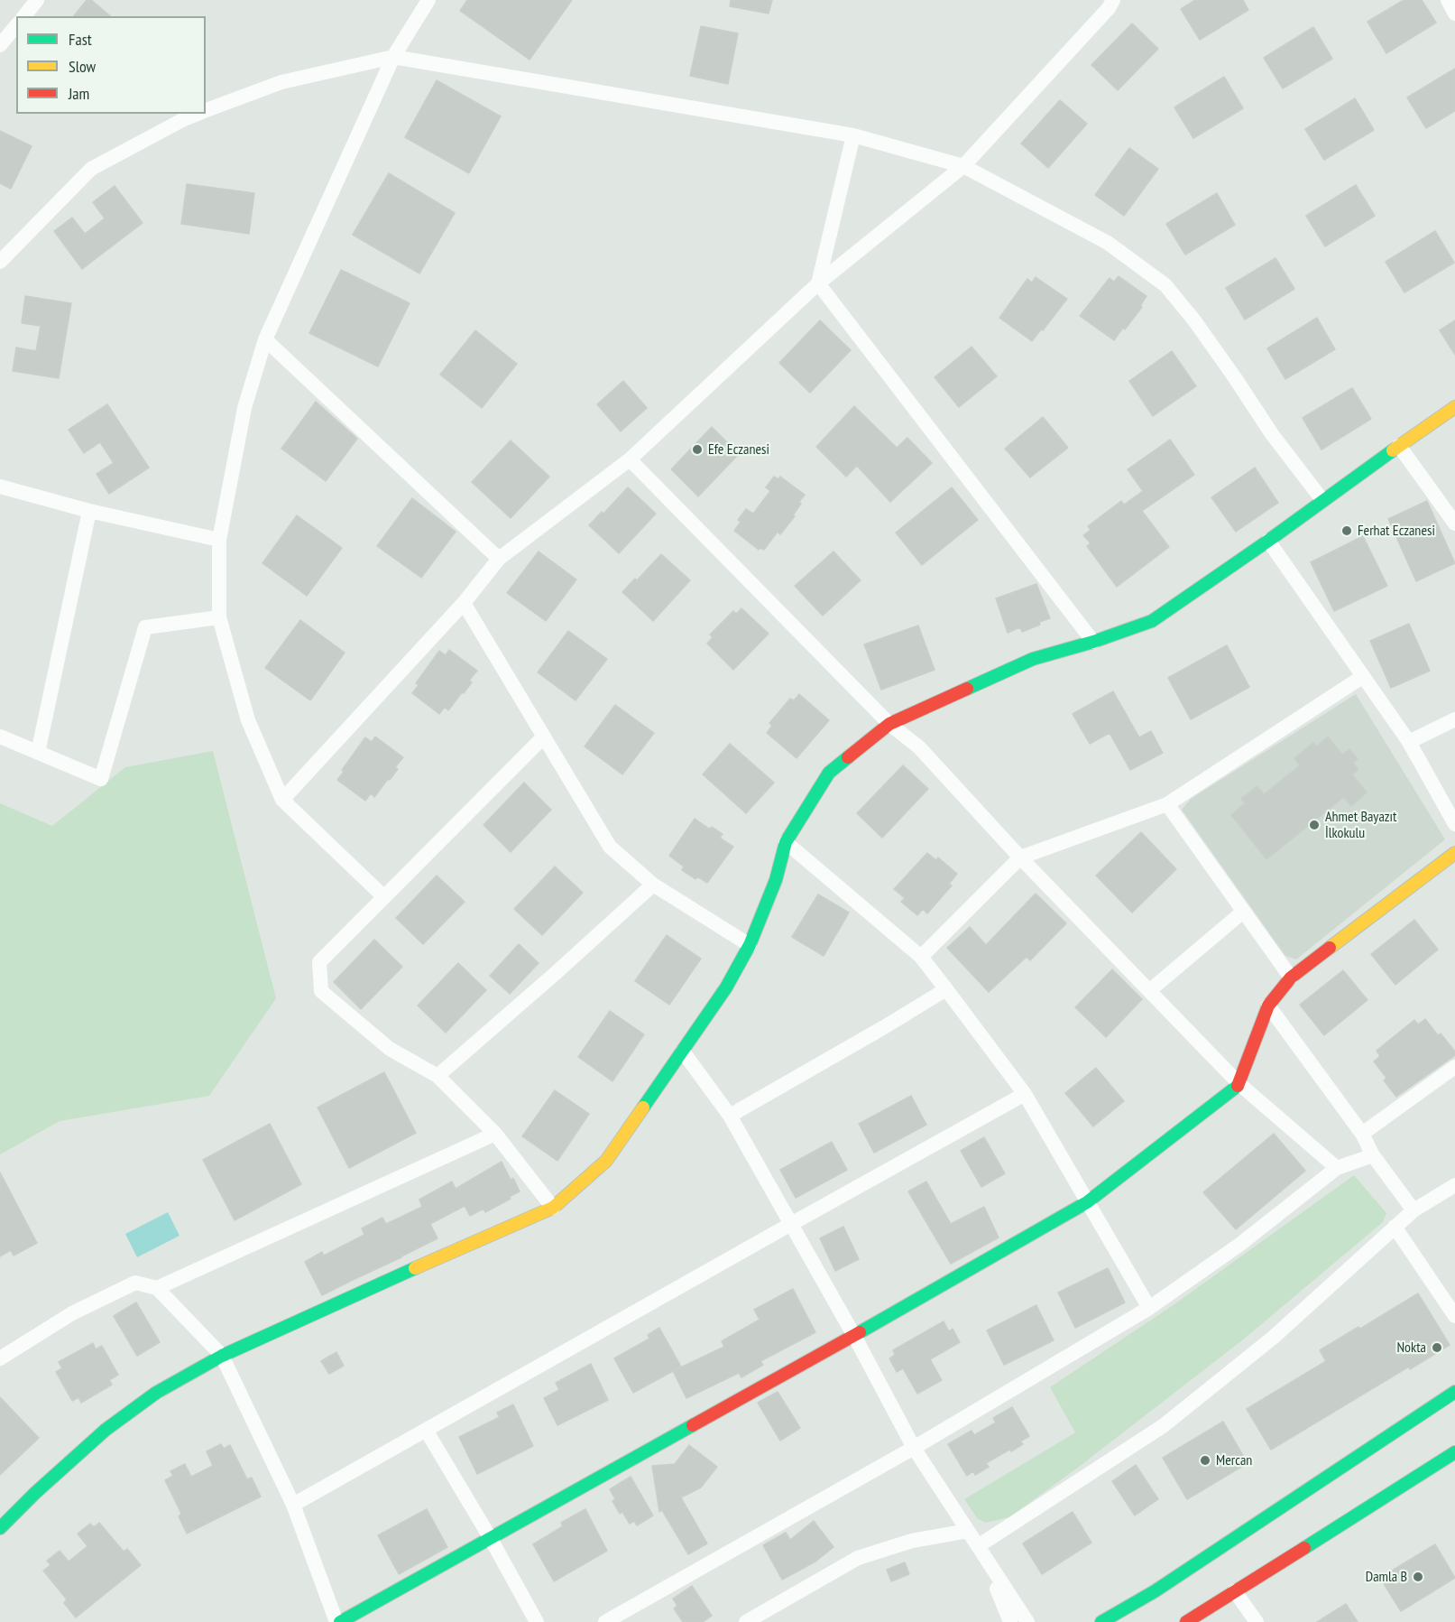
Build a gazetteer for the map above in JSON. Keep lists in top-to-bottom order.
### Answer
{
  "places": [
    "Efe Eczanesi",
    "Ferhat Eczanesi",
    "Ahmet Bayazıt İlkokulu",
    "Nokta",
    "Mercan",
    "Damla B"
  ],
  "legend": ["Fast", "Slow", "Jam"]
}
